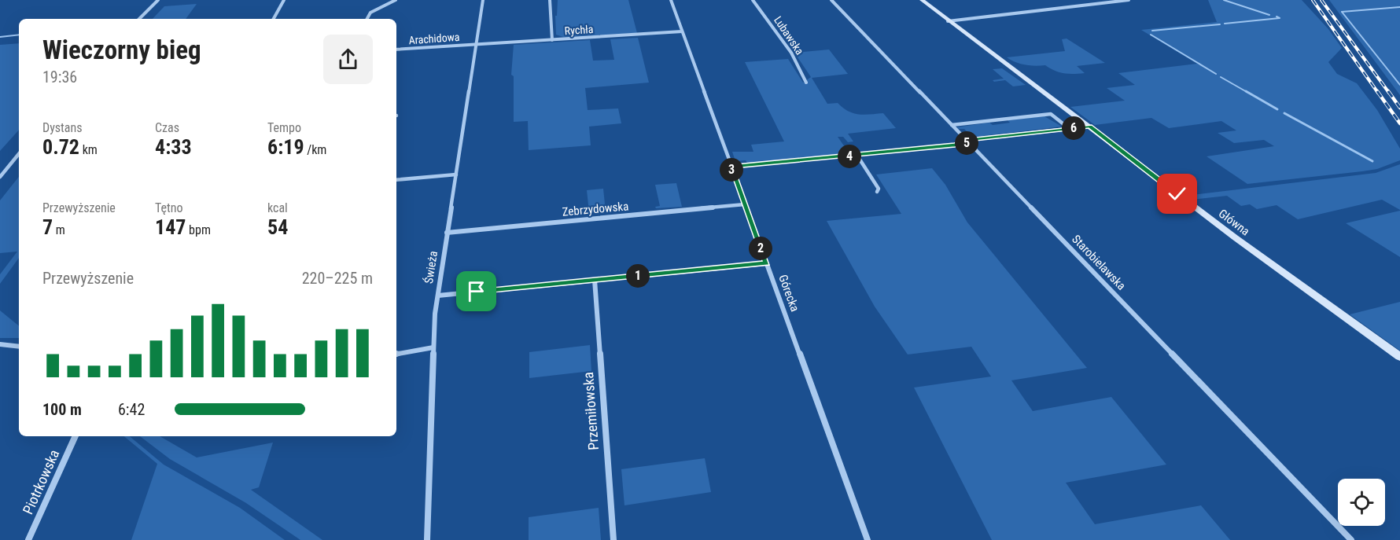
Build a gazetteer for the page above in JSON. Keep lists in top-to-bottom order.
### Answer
{
  "streets": {
    "street": [
      "Rychła",
      "Lubawska",
      "Arachidowa",
      "Zebrzydowska",
      "Główna",
      "Starobielawska",
      "Świeża",
      "Górecka",
      "Przemiłowska",
      "Piotrkowska"
    ]
  },
  "crossings": [
    ["Rychła", "Arachidowa"],
    ["Rychła", "Świeża"],
    ["Rychła", "Górecka"],
    ["Arachidowa", "Świeża"],
    ["Zebrzydowska", "Świeża"],
    ["Zebrzydowska", "Górecka"]
  ],
  "page": {
    "heading": ["Wieczorny bieg", "19:36"],
    "stats": [
      ["Dystans", "0.72 km"],
      ["Czas", "4:33"],
      ["Tempo", "6:19 /km"],
      ["Przewyższenie", "7 m"],
      ["Tętno", "147 bpm"],
      ["kcal", "54"]
    ],
    "pins": [
      "6",
      "5",
      "4",
      "3",
      "2",
      "1"
    ],
    "chart": ["Przewyższenie", "220–225 m"],
    "list": [
      {
        "name": "100 m",
        "note": "6:42"
      }
    ]
  }
}
